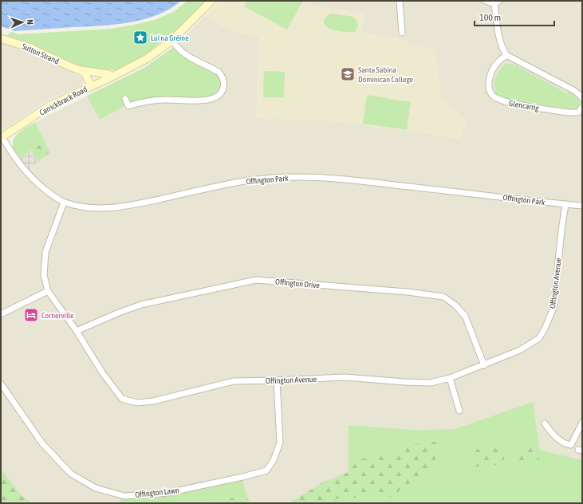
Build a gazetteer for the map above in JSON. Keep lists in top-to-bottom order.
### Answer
{
  "streets": {
    "main road": ["Sutton Strand", "Carrickbrack Road"],
    "street": [
      "Glencarrig",
      "Offington Park",
      "Offington Drive",
      "Offington Avenue",
      "Offington Lawn"
    ]
  },
  "crossings": [
    ["Sutton Strand", "Carrickbrack Road"],
    ["Carrickbrack Road", "Offington Park"],
    ["Offington Park", "Offington Avenue"],
    ["Offington Drive", "Offington Avenue"],
    ["Offington Avenue", "Offington Lawn"]
  ],
  "places": {
    "place": ["Luí na Gréine"],
    "school or university": ["Santa Sabina Dominican College"],
    "hotel": ["Cornerville"]
  },
  "scale_bar": "100 m",
  "north": "right"
}
